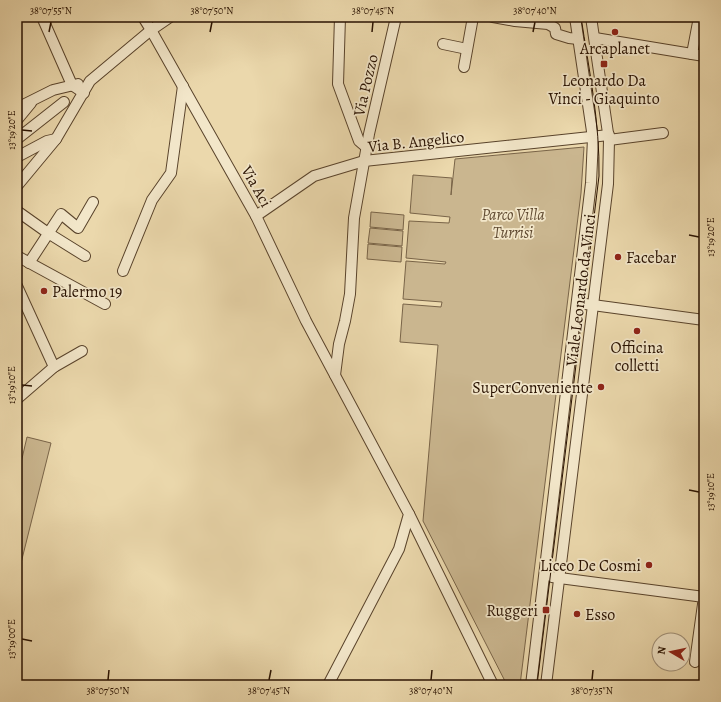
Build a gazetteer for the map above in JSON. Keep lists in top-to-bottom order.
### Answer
{
  "streets": {
    "street": [
      "Via Pozzo",
      "Via B. Angelico",
      "Via Aci",
      "Viale Leonardo da Vinci"
    ]
  },
  "crossings": [
    ["Via Pozzo", "Via B. Angelico"],
    ["Via Pozzo", "Via Aci"],
    ["Via B. Angelico", "Via Aci"],
    ["Via B. Angelico", "Viale Leonardo da Vinci"]
  ],
  "parks": ["Parco Villa Turrisi"],
  "places": {
    "other": [
      "Arcaplanet",
      "Facebar",
      "Palermo 19",
      "Officina colletti",
      "SuperConveniente",
      "Liceo De Cosmi",
      "Esso"
    ],
    "transit": ["Leonardo Da Vinci - Giaquinto", "Ruggeri"]
  },
  "north": "left",
  "coordinates": [
    "38°07'55\"N",
    "38°07'50\"N",
    "38°07'45\"N",
    "38°07'40\"N",
    "13°19'20\"E",
    "13°19'10\"E",
    "13°19'00\"E",
    "38°07'35\"N"
  ]
}
